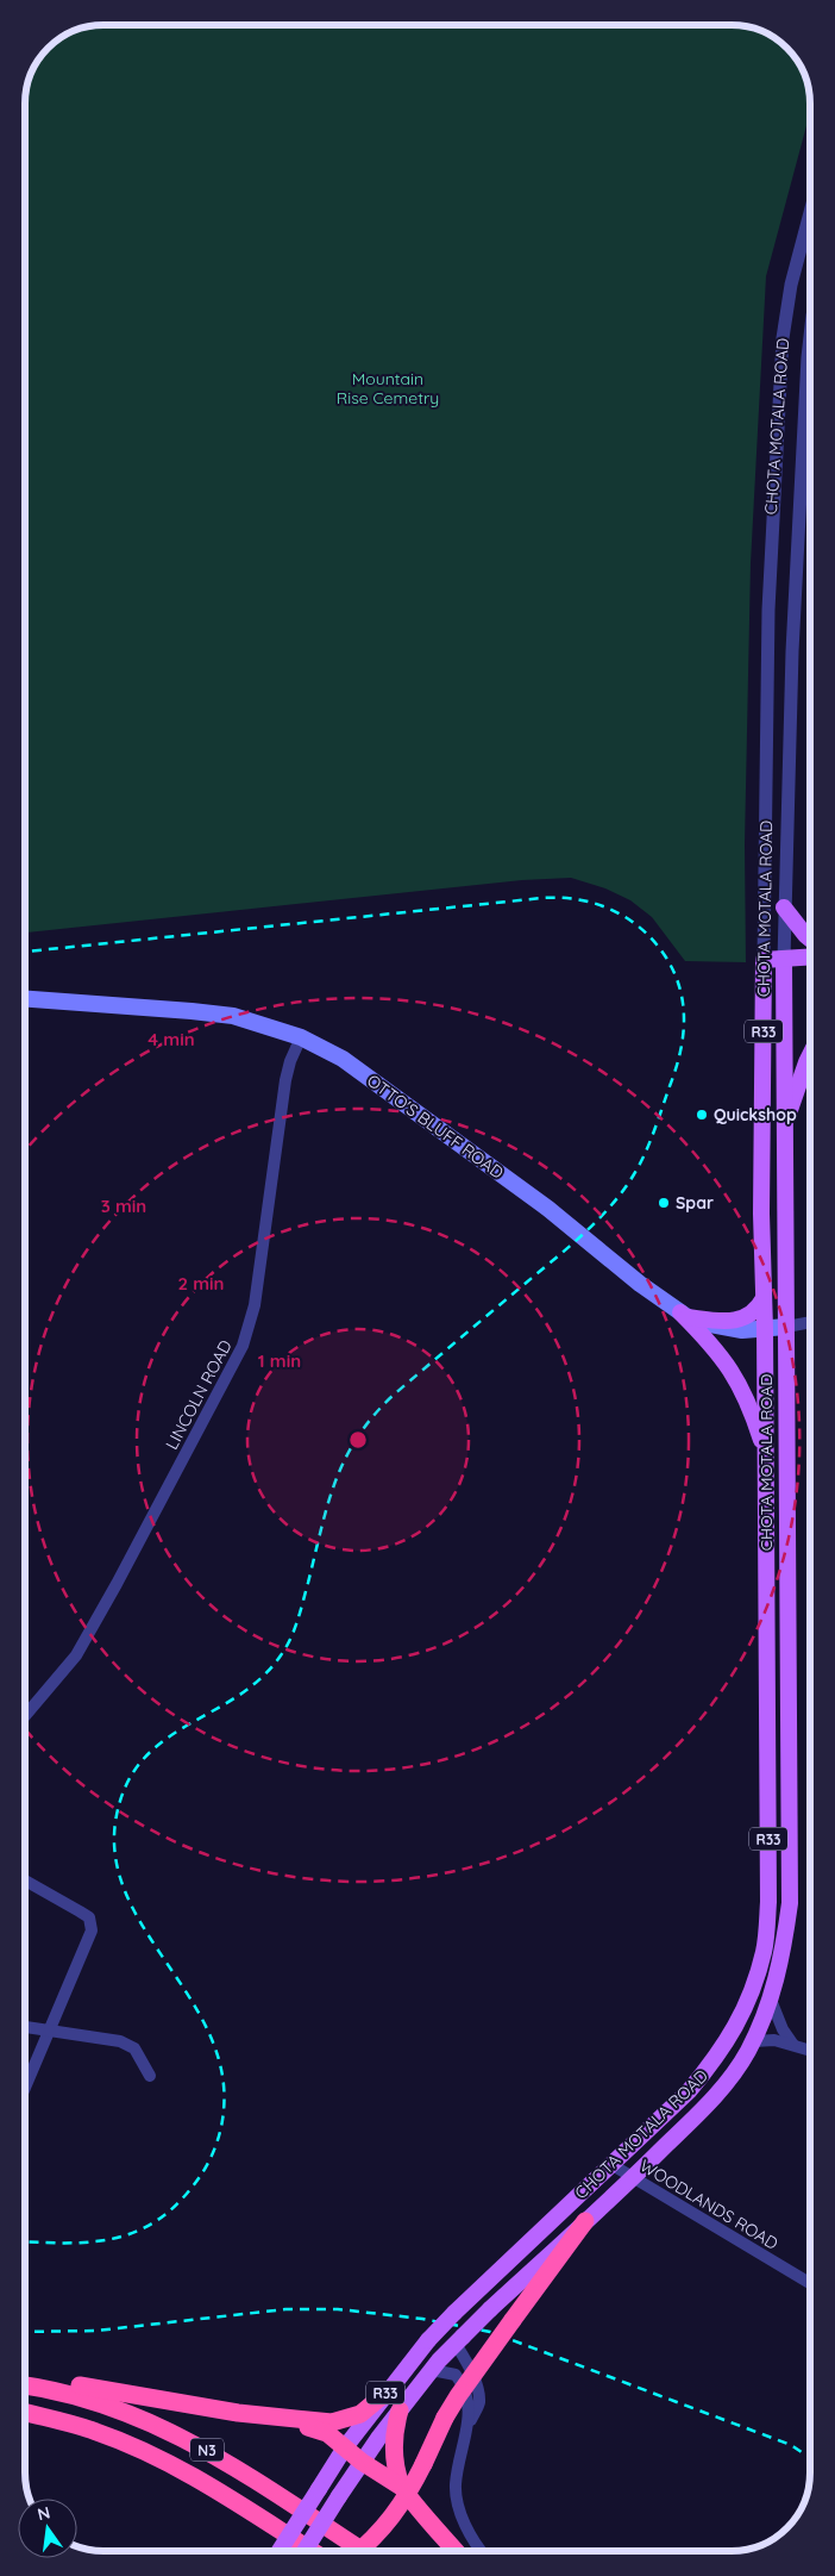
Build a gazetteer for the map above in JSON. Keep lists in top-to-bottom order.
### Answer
{
  "streets": {
    "highway": ["N3"],
    "main road": ["CHOTA MOTALA ROAD", "R33", "OTTO'S BLUFF ROAD"],
    "street": ["LINCOLN ROAD", "WOODLANDS ROAD"]
  },
  "crossings": [
    ["CHOTA MOTALA ROAD", "OTTO'S BLUFF ROAD"],
    ["CHOTA MOTALA ROAD", "WOODLANDS ROAD"],
    ["OTTO'S BLUFF ROAD", "LINCOLN ROAD"]
  ],
  "parks": ["Mountain Rise Cemetry"],
  "places": ["Quickshop", "Spar"],
  "north": "top",
  "rings": [
    "4 min",
    "3 min",
    "2 min",
    "1 min"
  ]
}
